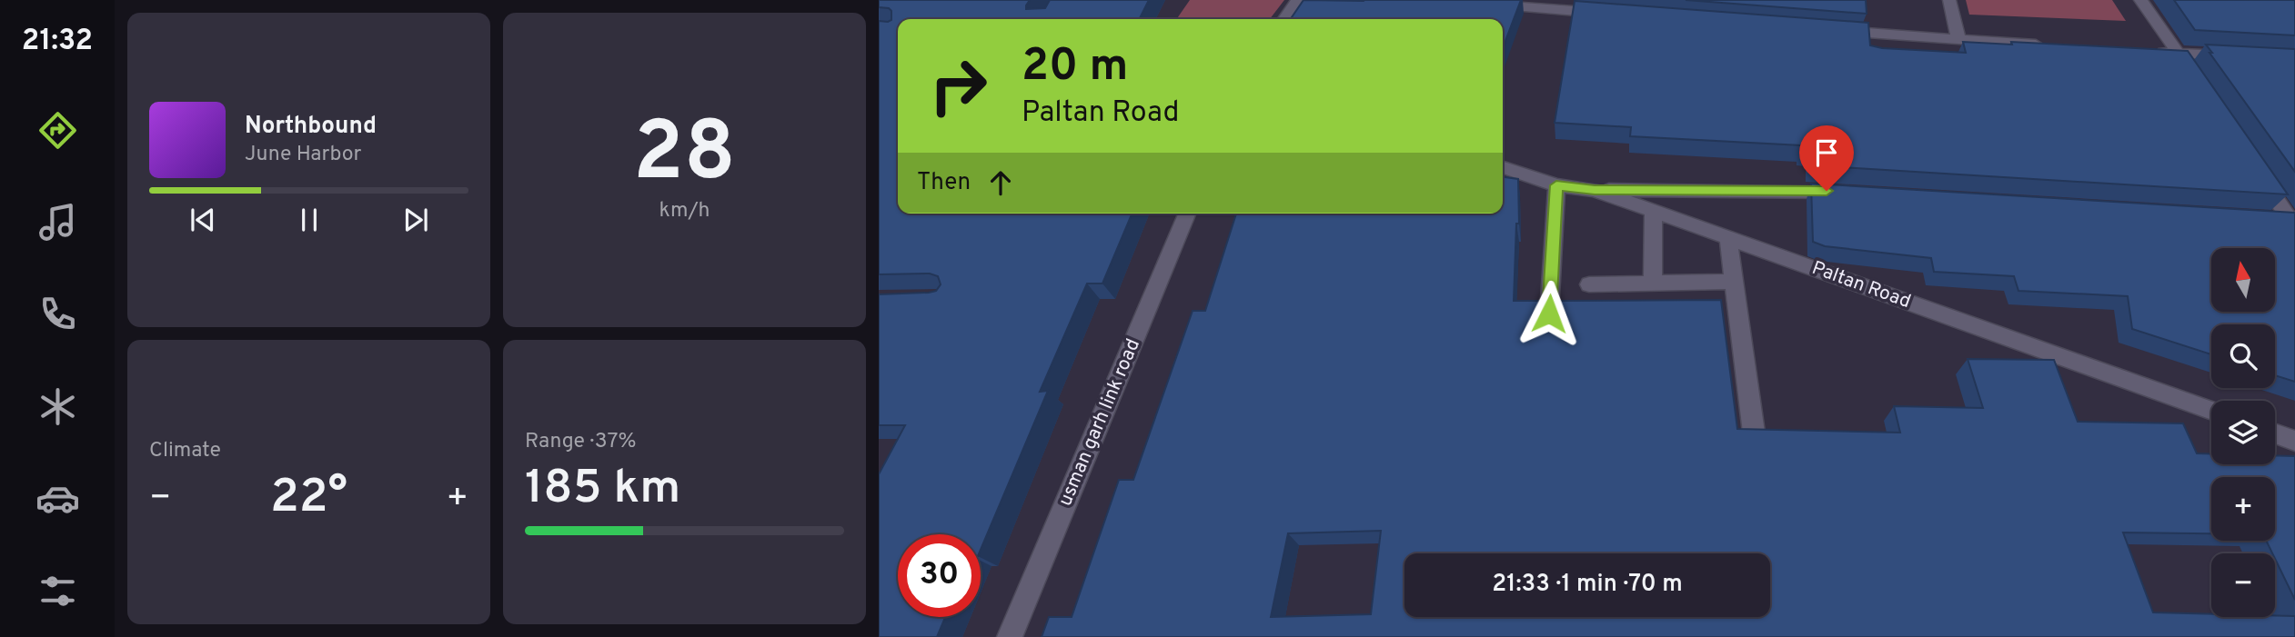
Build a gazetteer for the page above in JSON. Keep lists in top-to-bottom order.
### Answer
{
  "streets": {
    "street": ["Paltan Road", "usman garh link road"]
  },
  "north": "top",
  "page": {
    "tabs": "21:32",
    "tile": [
      ["28", "km/h"],
      "Climate",
      ["Range · 37%", "185 km"]
    ],
    "turn": ["20 m", "Paltan Road"],
    "song": ["Northbound", "June Harbor"],
    "then": "Then",
    "map_buttons": ["+", "−"],
    "heat": ["−", "22°", "+"],
    "limit": "30",
    "trip": "21:33 · 1 min · 70 m"
  }
}
